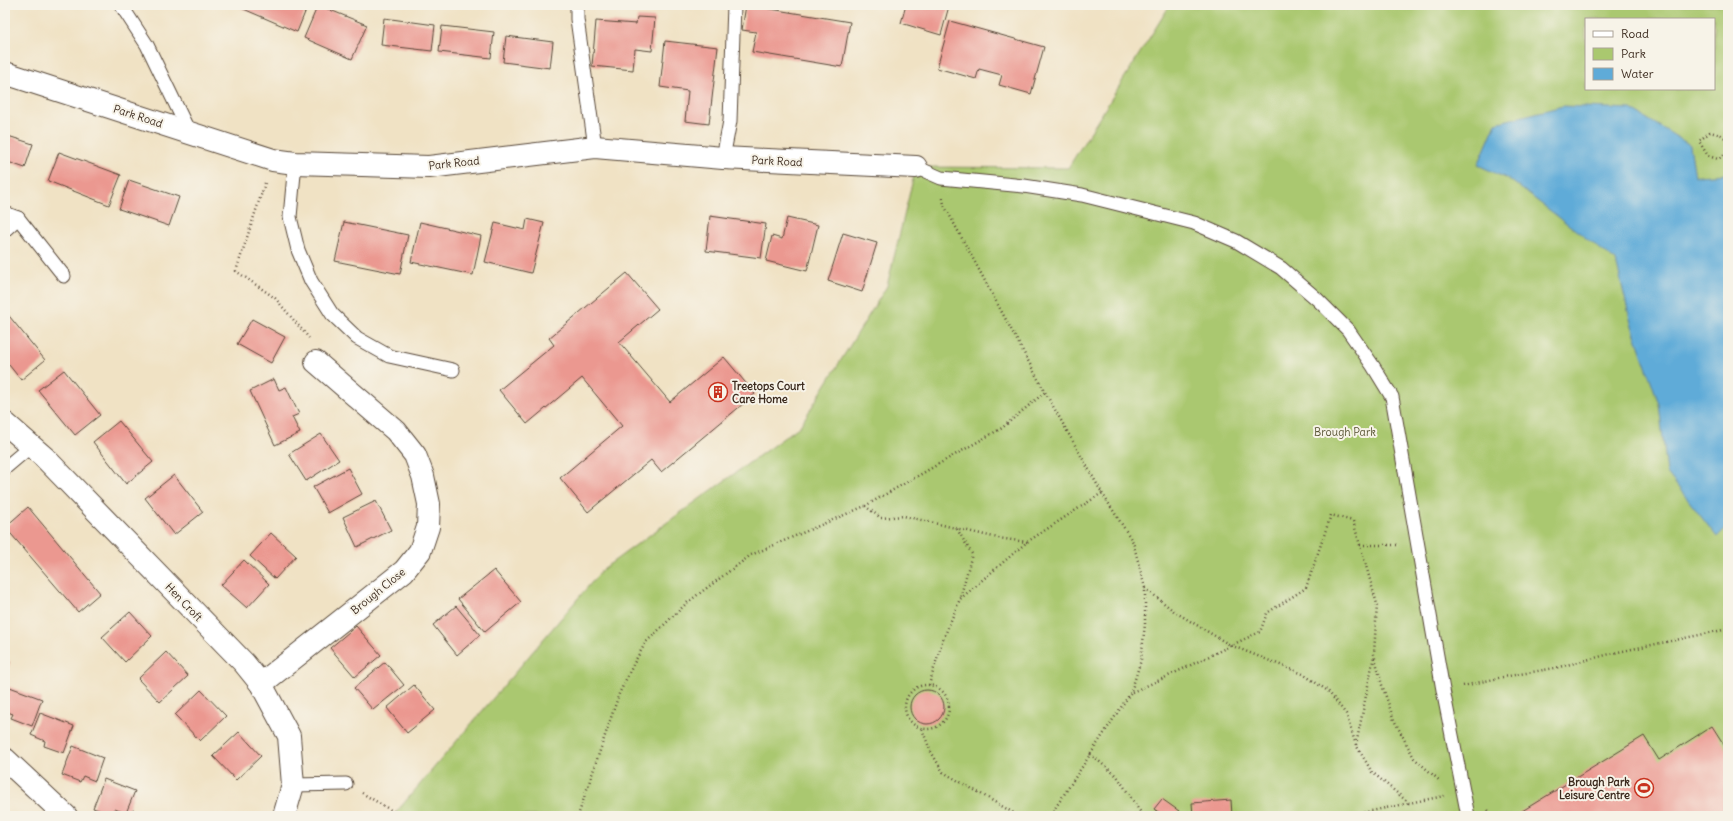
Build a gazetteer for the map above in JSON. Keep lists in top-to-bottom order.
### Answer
{
  "streets": {
    "street": ["Park Road", "Brough Close", "Hen Croft"]
  },
  "crossings": [
    ["Brough Close", "Hen Croft"]
  ],
  "parks": ["Brough Park"],
  "places": {
    "building": ["Treetops Court Care Home"],
    "sports": ["Brough Park Leisure Centre"]
  },
  "legend": ["Road", "Park", "Water"]
}
